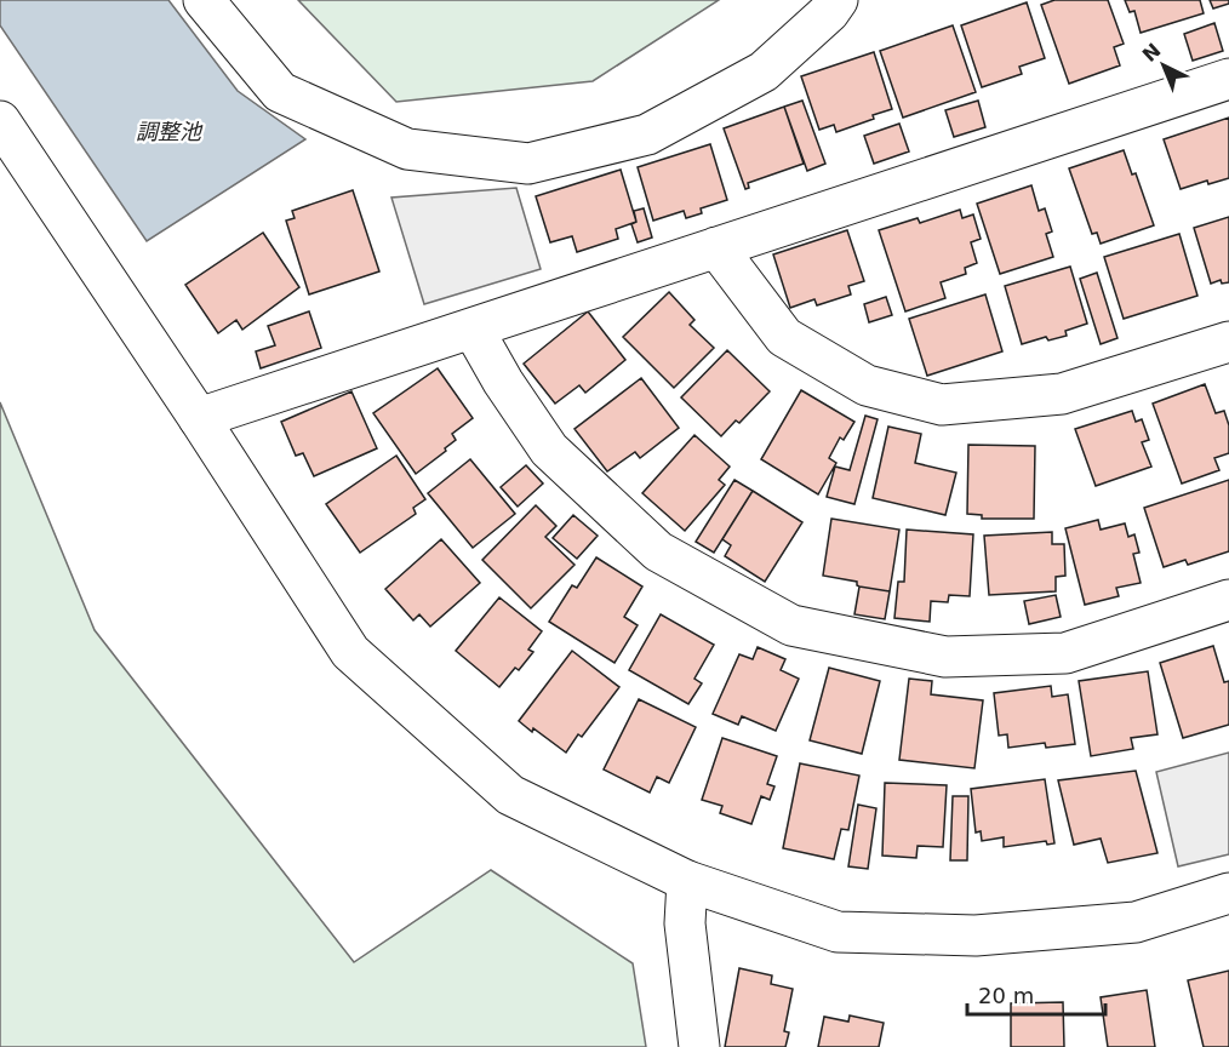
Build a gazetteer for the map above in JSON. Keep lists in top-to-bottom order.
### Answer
{
  "water": ["調整池"],
  "scale_bar": "20 m",
  "north": "top left"
}
